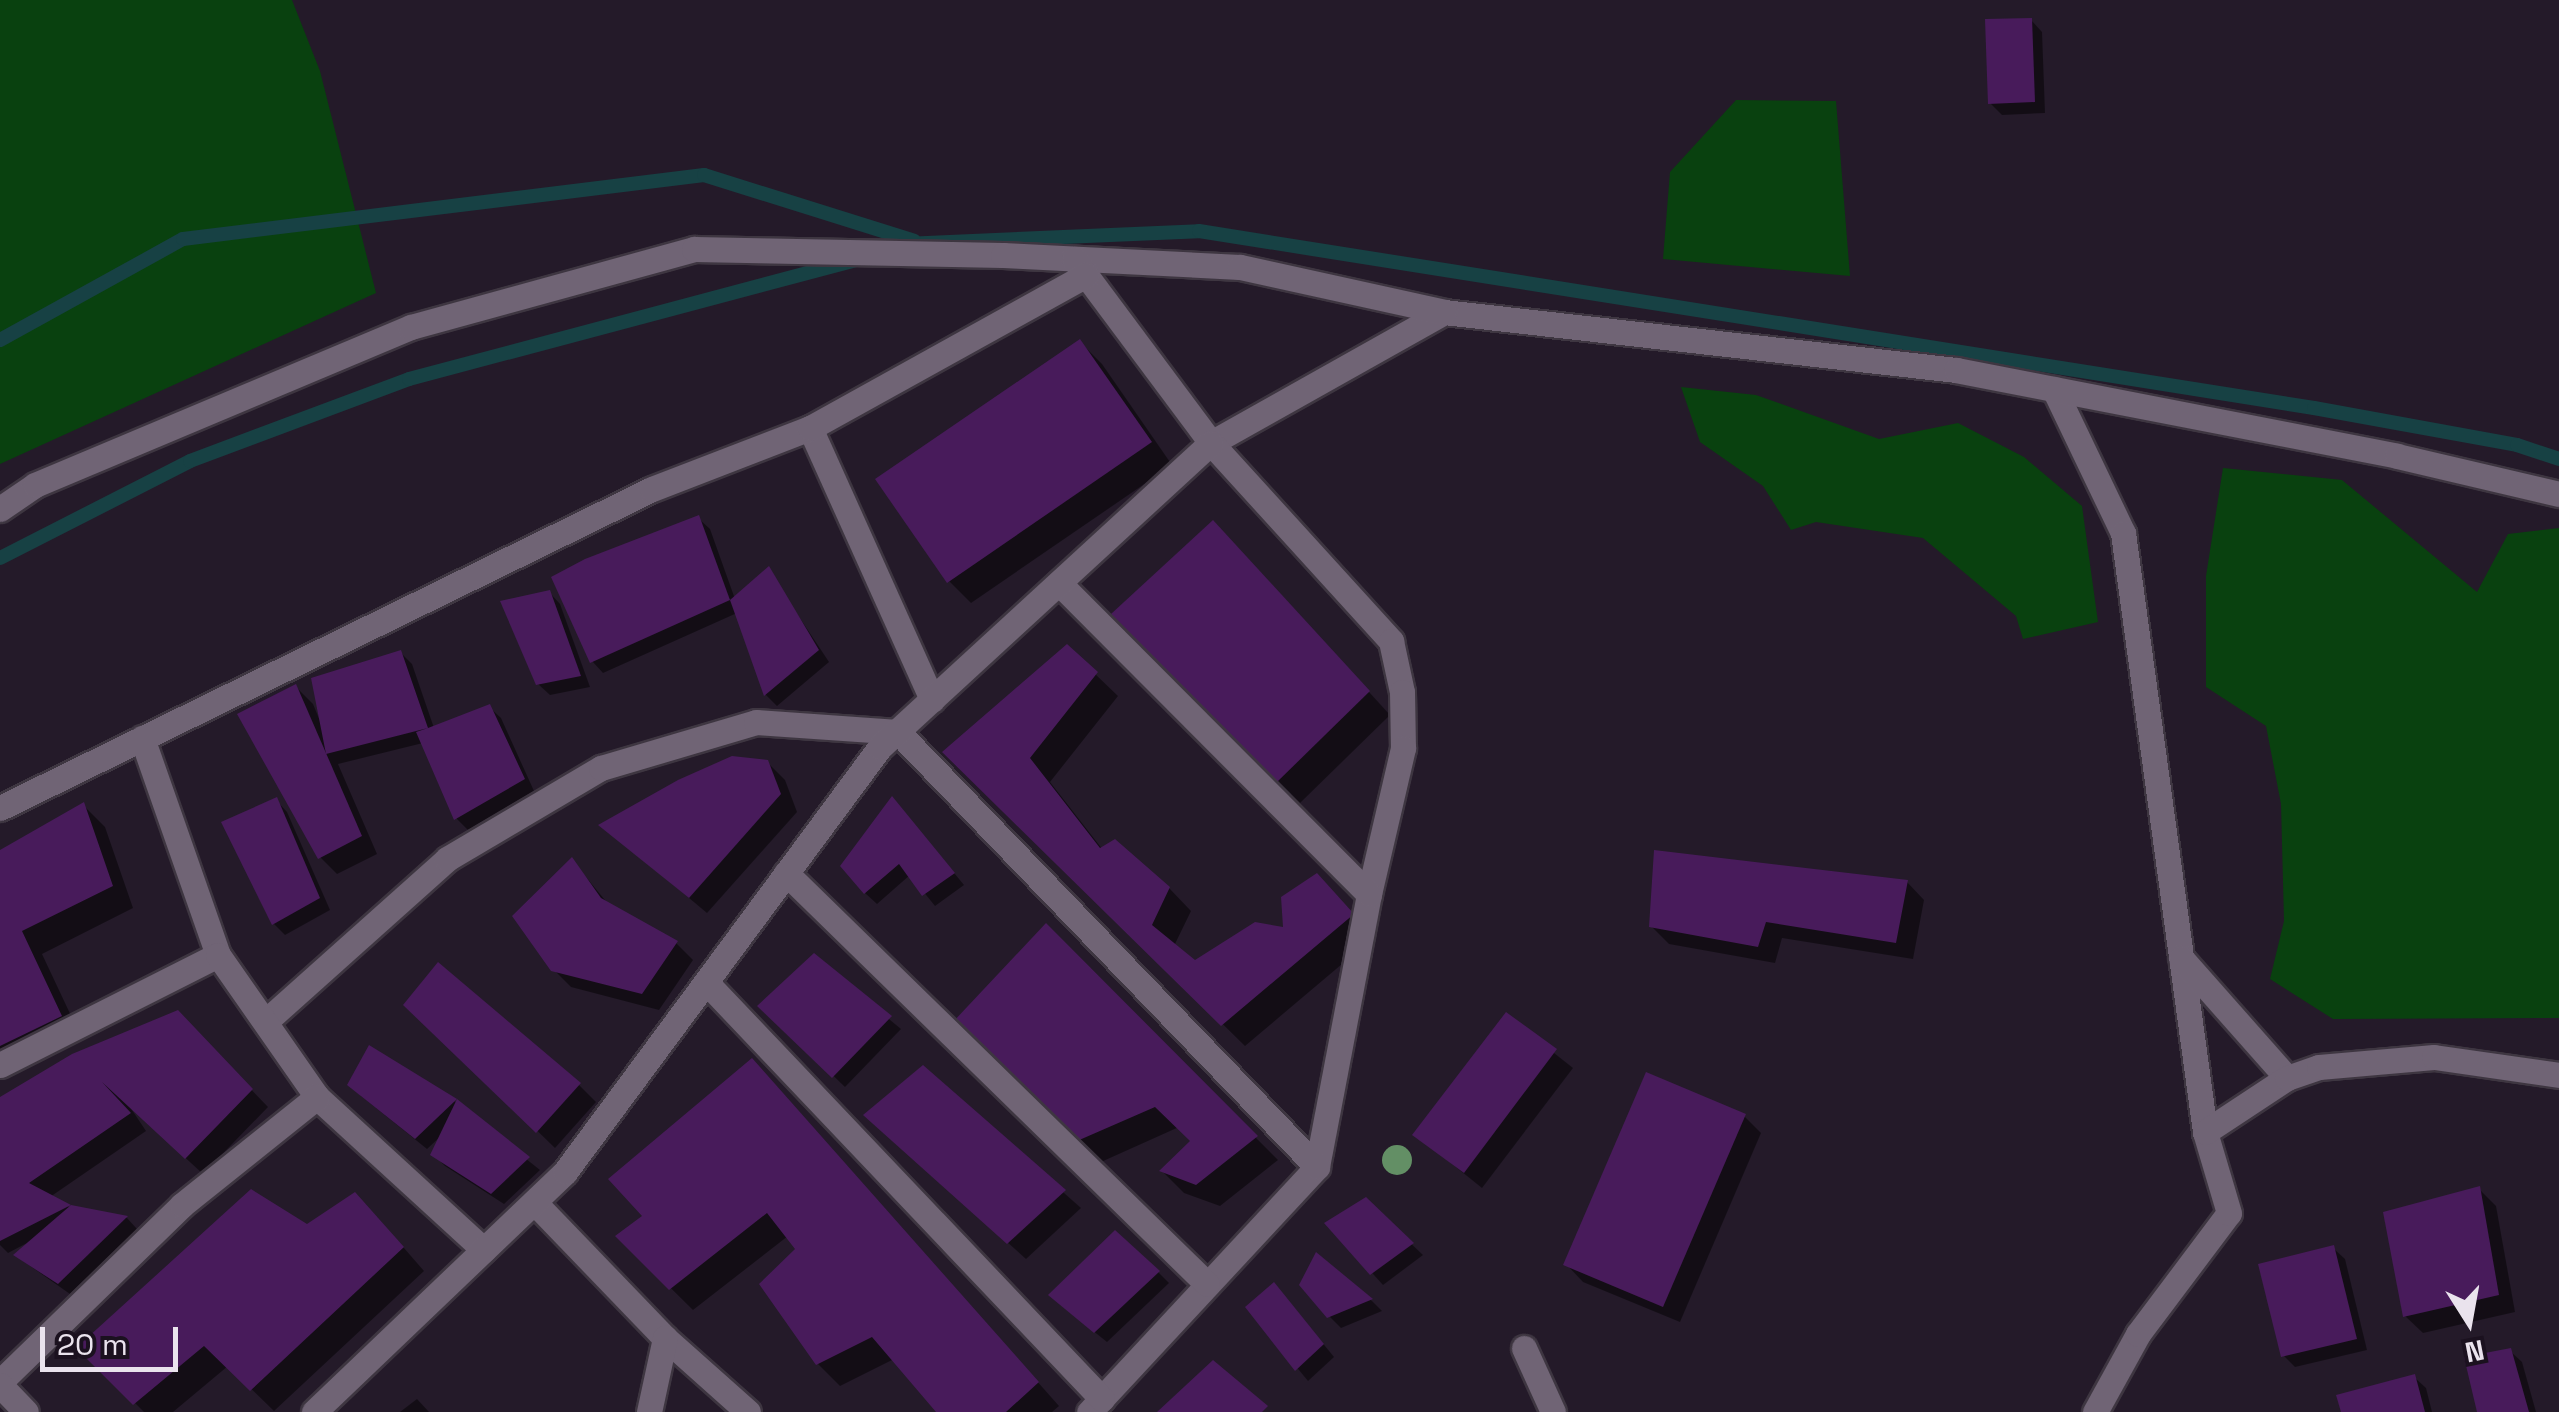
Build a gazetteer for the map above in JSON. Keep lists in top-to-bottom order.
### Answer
{
  "scale_bar": "20 m",
  "north": "bottom"
}
